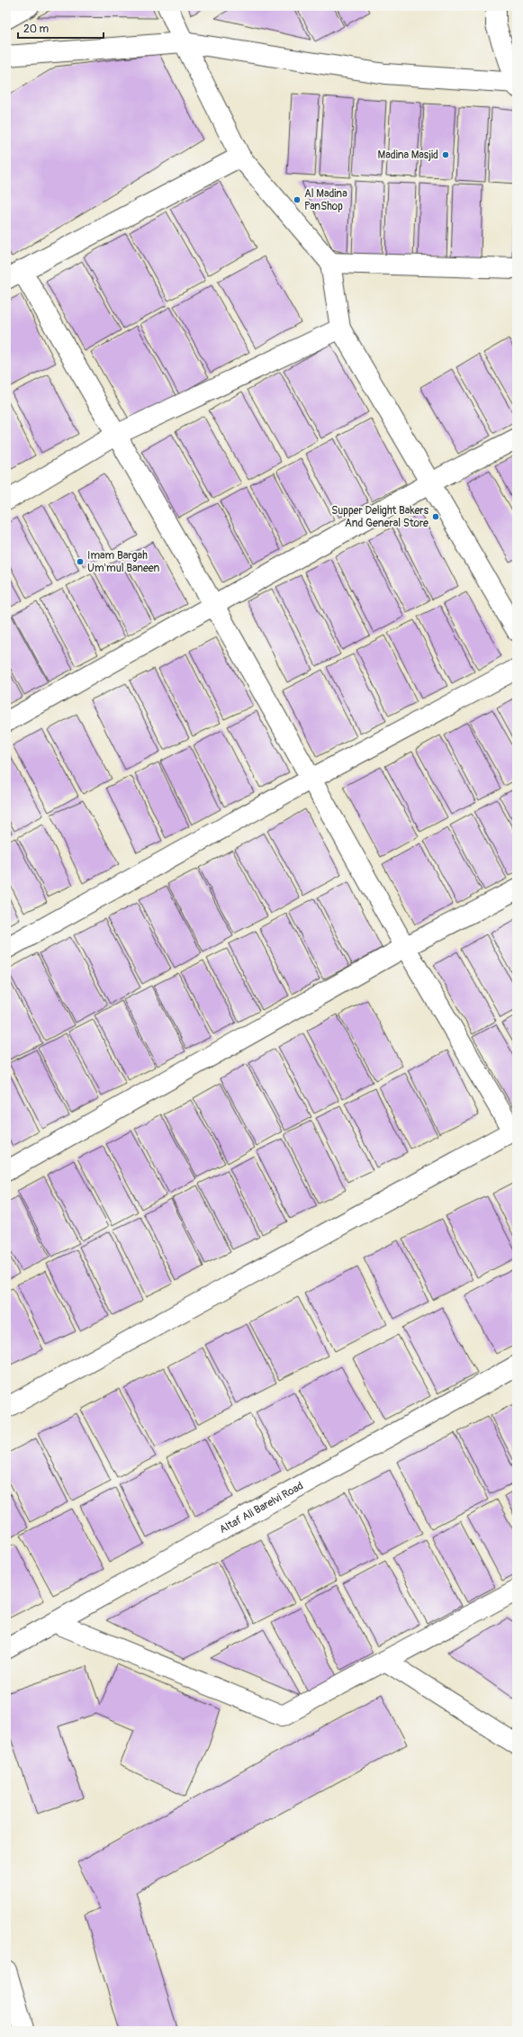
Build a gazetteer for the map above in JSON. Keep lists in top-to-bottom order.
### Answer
{
  "streets": {
    "street": ["Altaf Ali Barelvi Road"]
  },
  "places": [
    "Madina Masjid",
    "Al Madina PanShop",
    "Supper Delight Bakers And General Store",
    "Imam Bargah Um'mul Baneen"
  ],
  "scale_bar": "20 m"
}
